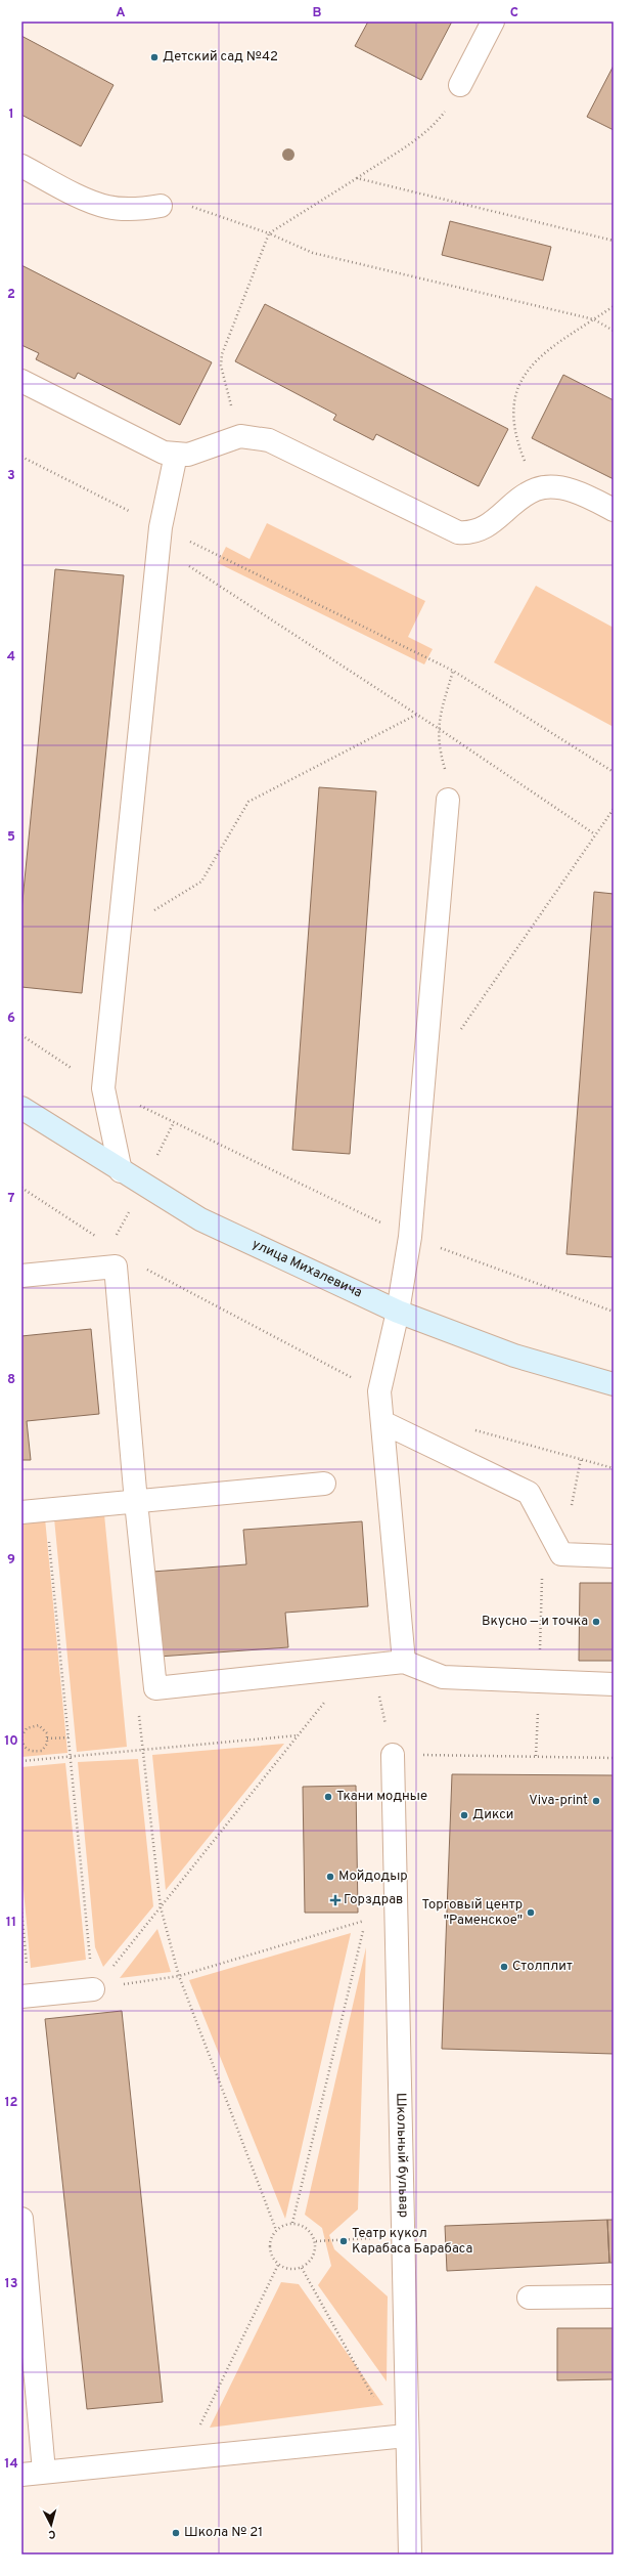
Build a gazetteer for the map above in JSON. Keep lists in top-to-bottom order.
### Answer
{
  "streets": {
    "main road": ["улица Михалевича"],
    "street": ["Школьный бульвар"]
  },
  "places": {
    "other": [
      "Детский сад №42",
      "Вкусно — и точка",
      "Ткани модные",
      "Viva-print",
      "Дикси",
      "Мойдодыр",
      "Торговый центр \"Раменское\"",
      "Столплит",
      "Театр кукол Карабаса Барабаса",
      "Школа № 21"
    ],
    "health": ["Горздрав"]
  },
  "north": "bottom",
  "grid": {
    "columns": ["A", "B", "C"],
    "rows": [
      "1",
      "2",
      "3",
      "4",
      "5",
      "6",
      "7",
      "8",
      "9",
      "10",
      "11",
      "12",
      "13",
      "14"
    ]
  }
}
